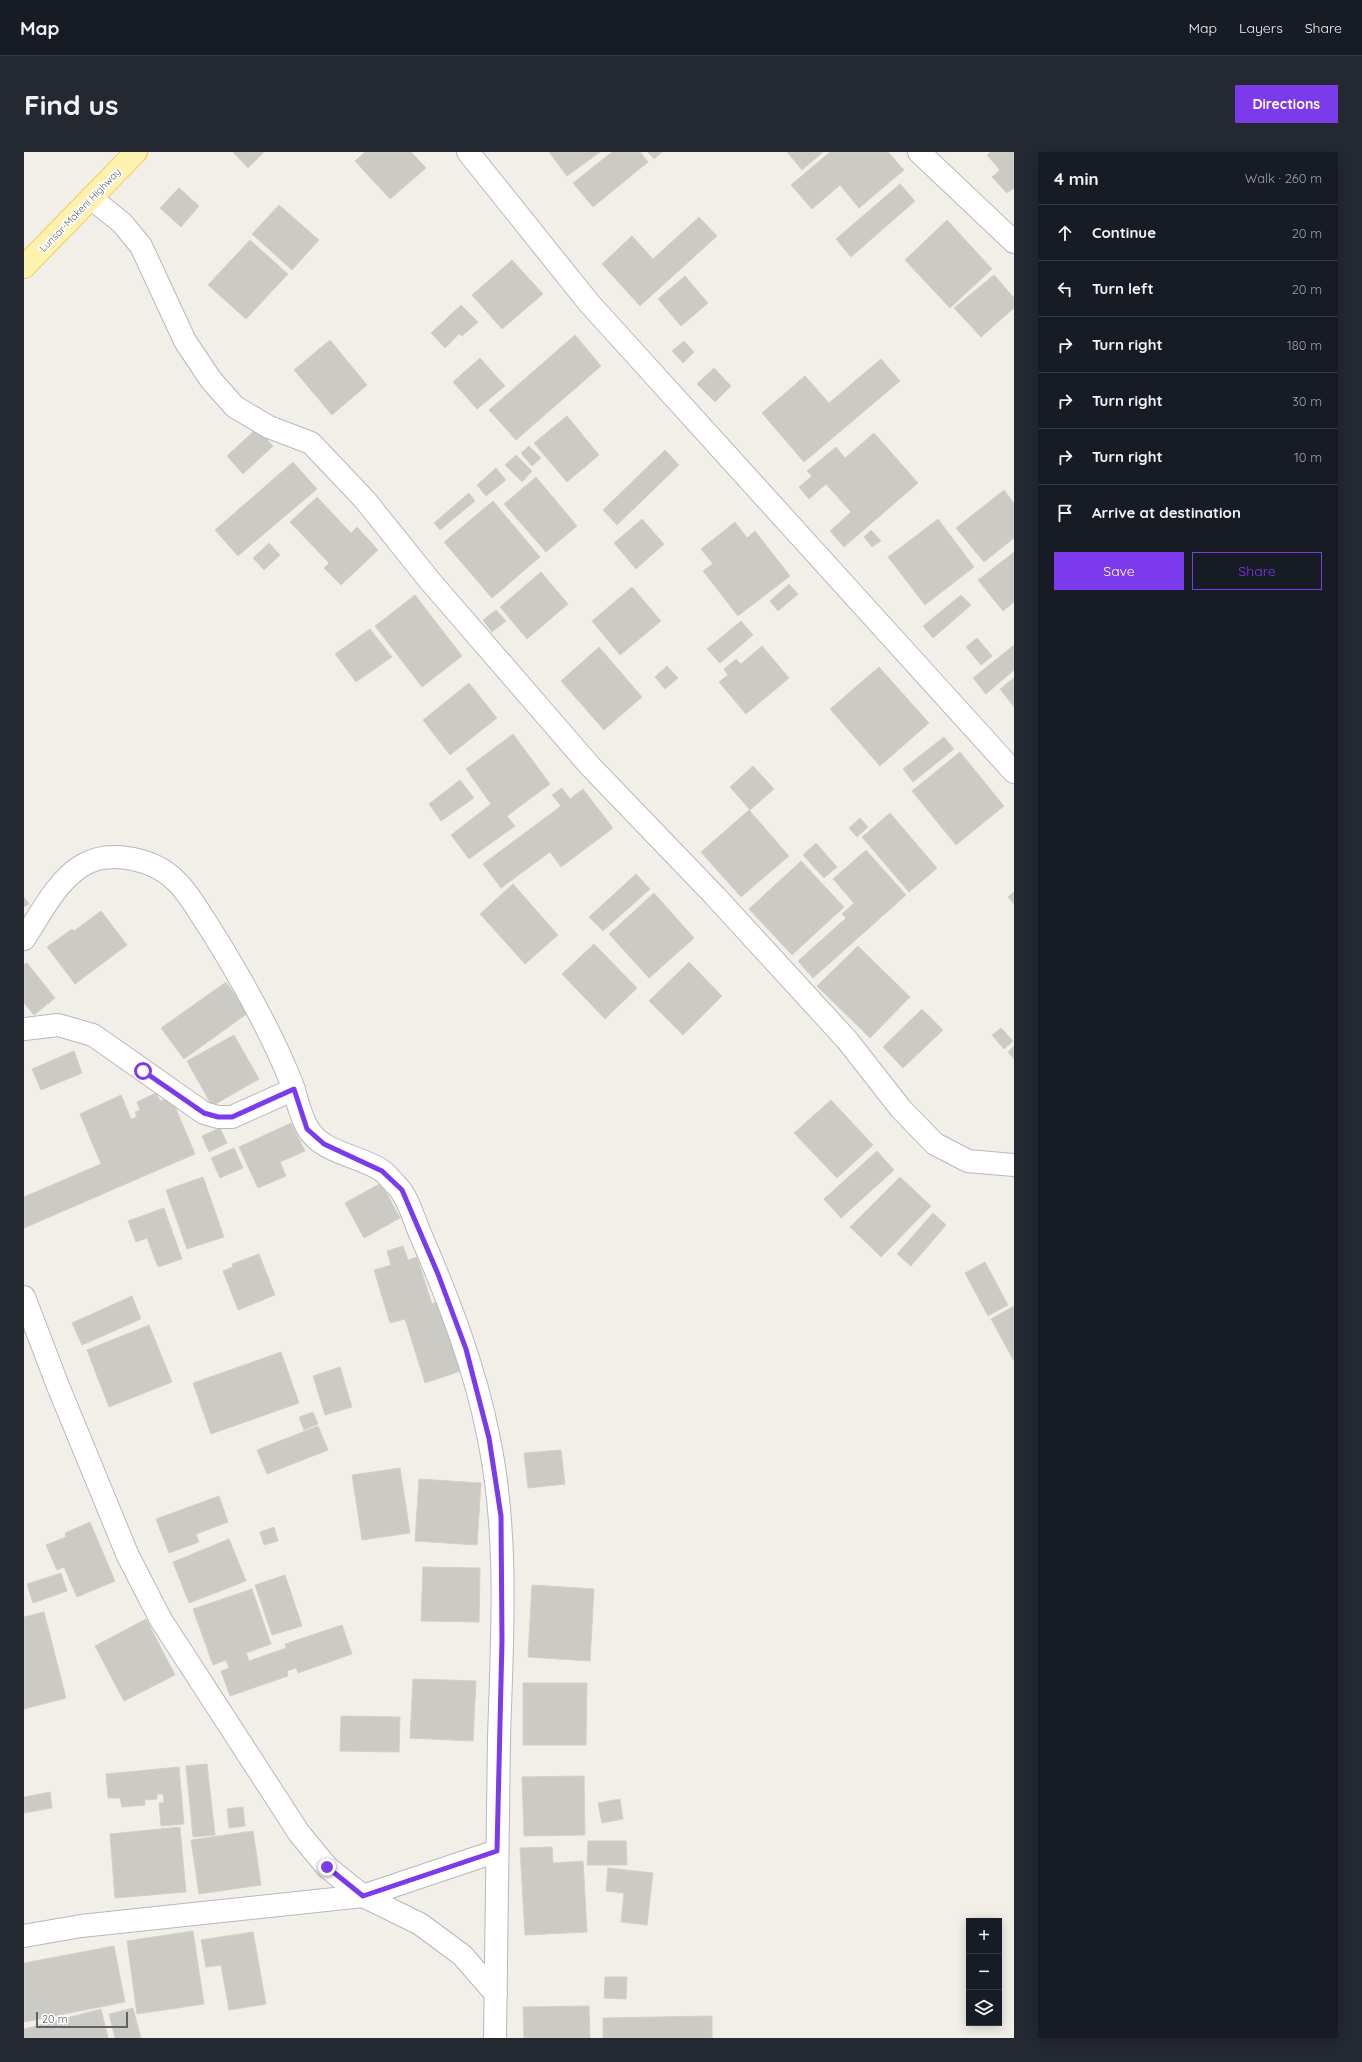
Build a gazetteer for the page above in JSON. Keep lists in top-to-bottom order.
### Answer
{
  "streets": {
    "main road": ["Lunsar-Makeni Highway"]
  },
  "scale_bar": "20 m",
  "page": {
    "header": "Map",
    "nav": ["Map", "Layers", "Share"],
    "buttons": [
      "Directions",
      ["Save", "Share"]
    ],
    "title": "Find us",
    "heading": ["4 min", "Walk · 260 m"],
    "list": [
      ["Continue", "20 m"],
      ["Turn left", "20 m"],
      ["Turn right", "180 m"],
      ["Turn right", "30 m"],
      ["Turn right", "10 m"],
      "Arrive at destination"
    ],
    "map_buttons": ["+", "−"],
    "scale": "20 m"
  }
}
